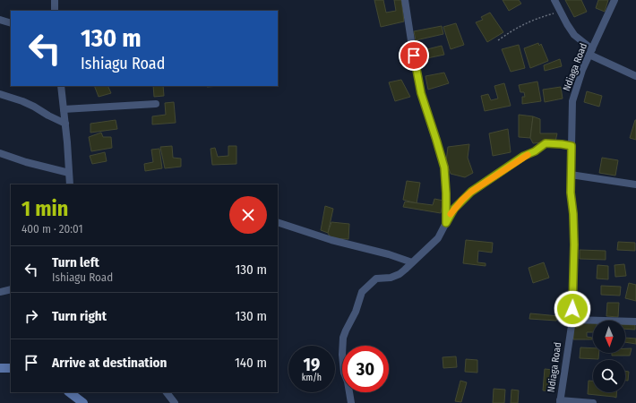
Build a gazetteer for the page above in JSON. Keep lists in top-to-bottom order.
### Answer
{
  "streets": {
    "street": ["Ndiaga Road"]
  },
  "north": "bottom",
  "page": {
    "turn": ["130 m", "Ishiagu Road"],
    "heading": ["1 min", "400 m · 20:01"],
    "list": [
      {
        "name": "Turn left",
        "note": "Ishiagu Road",
        "value": "130 m"
      },
      {
        "name": "Turn right",
        "value": "130 m"
      },
      {
        "name": "Arrive at destination",
        "value": "140 m"
      }
    ],
    "speed": "19 km/h",
    "limit": "30"
  }
}
